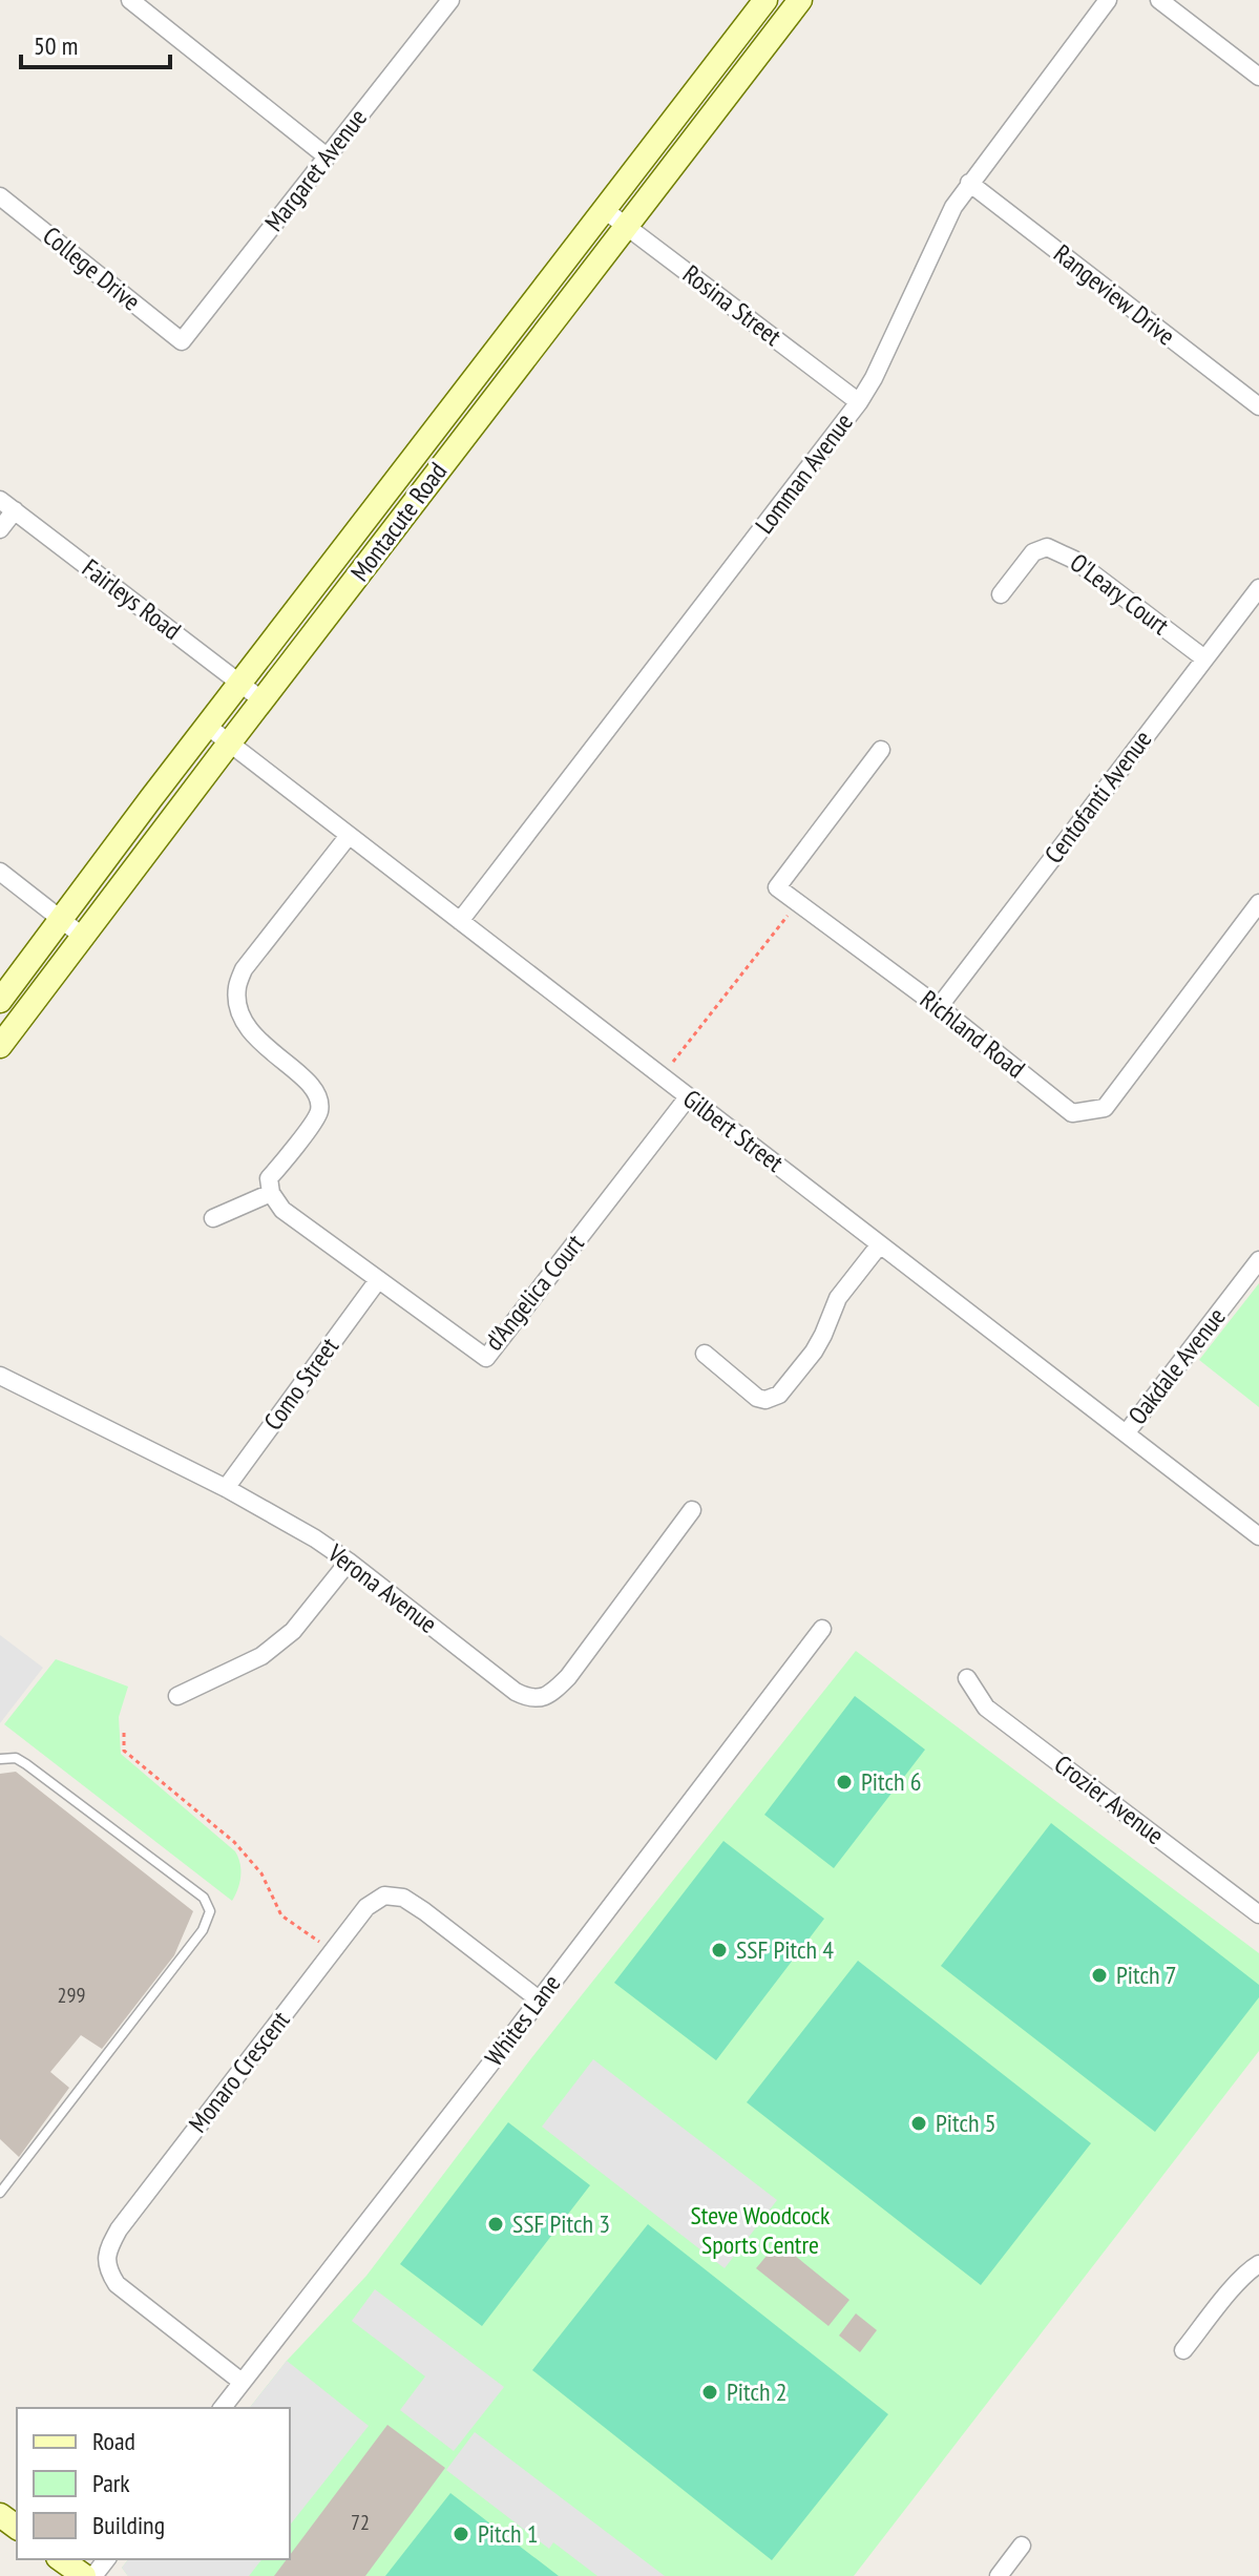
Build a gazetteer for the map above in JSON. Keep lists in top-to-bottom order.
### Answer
{
  "streets": {
    "main road": ["Montacute Road"],
    "street": [
      "Margaret Avenue",
      "College Drive",
      "Rangeview Drive",
      "Rosina Street",
      "Lomman Avenue",
      "O'Leary Court",
      "Fairleys Road",
      "Centofanti Avenue",
      "Richland Road",
      "Gilbert Street",
      "d'Angelica Court",
      "Oakdale Avenue",
      "Como Street",
      "Verona Avenue",
      "Crozier Avenue",
      "Whites Lane",
      "Monaro Crescent"
    ]
  },
  "crossings": [
    ["Margaret Avenue", "College Drive"],
    ["Rangeview Drive", "Lomman Avenue"],
    ["Rosina Street", "Lomman Avenue"],
    ["Rosina Street", "Montacute Road"],
    ["Lomman Avenue", "Gilbert Street"],
    ["Montacute Road", "Fairleys Road"],
    ["Montacute Road", "Gilbert Street"],
    ["O'Leary Court", "Centofanti Avenue"],
    ["Centofanti Avenue", "Richland Road"],
    ["Gilbert Street", "d'Angelica Court"],
    ["Gilbert Street", "Oakdale Avenue"],
    ["d'Angelica Court", "Como Street"],
    ["Como Street", "Verona Avenue"],
    ["Whites Lane", "Monaro Crescent"]
  ],
  "parks": ["Steve Woodcock Sports Centre"],
  "places": [
    "Pitch 6",
    "SSF Pitch 4",
    "Pitch 7",
    "Pitch 5",
    "SSF Pitch 3",
    "Pitch 2",
    "Pitch 1"
  ],
  "house_numbers": ["299", "72"],
  "legend": ["Road", "Park", "Building"],
  "scale_bar": "50 m"
}
